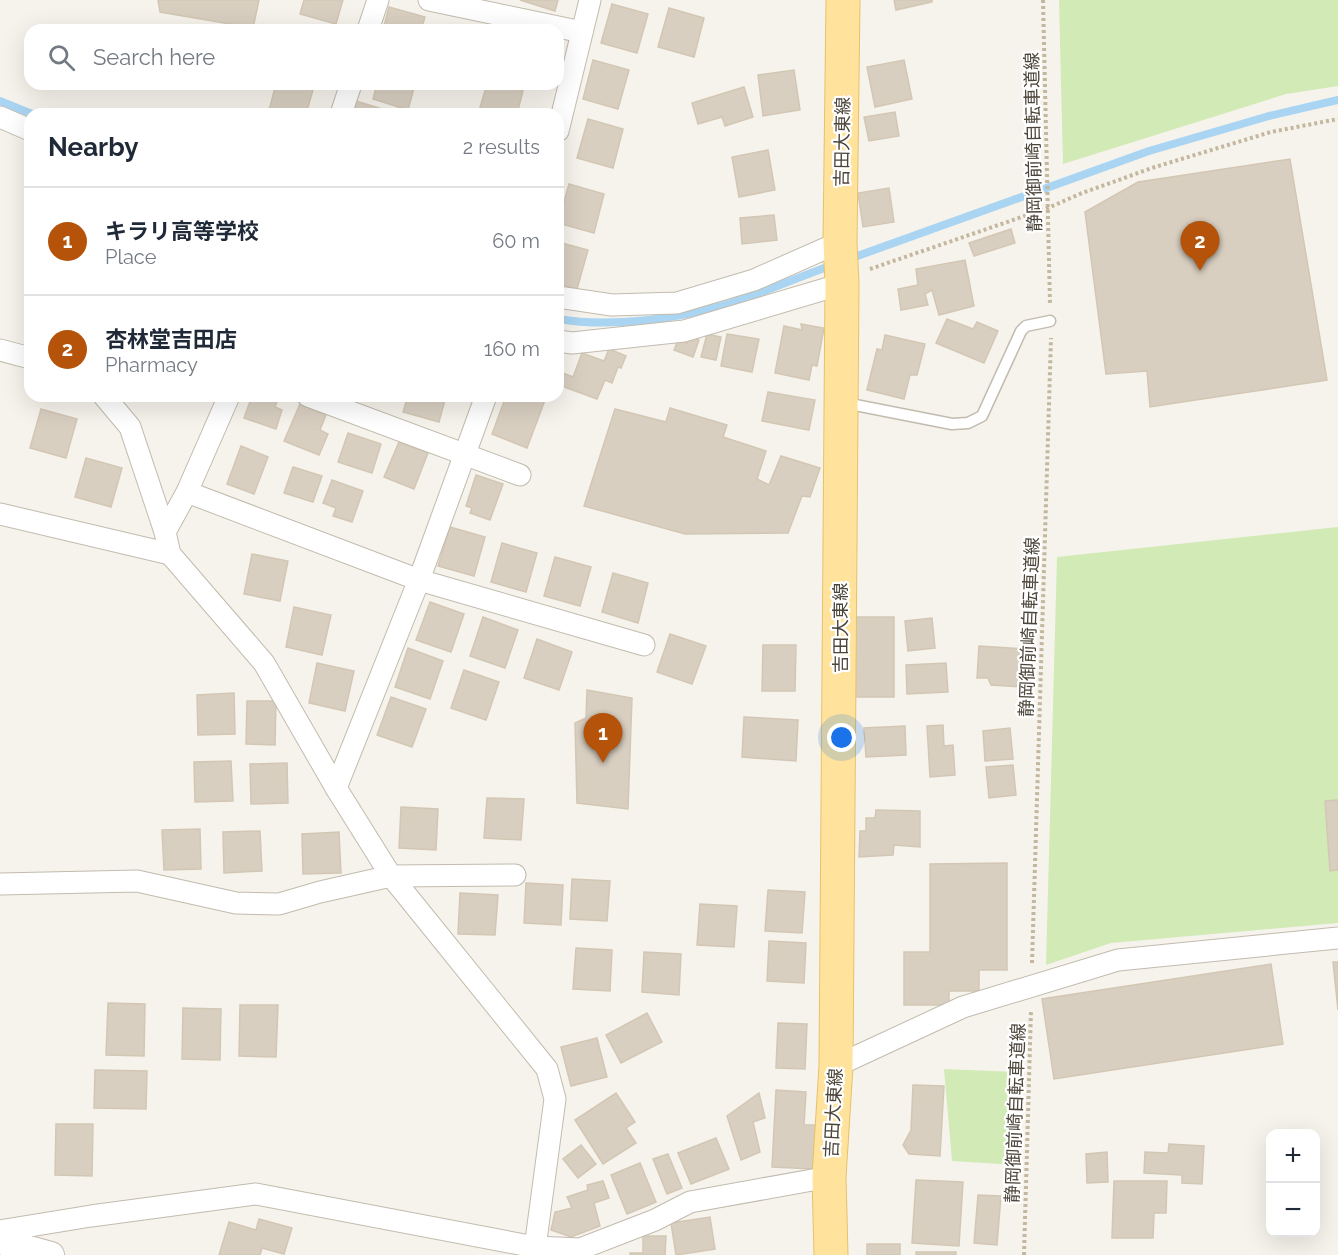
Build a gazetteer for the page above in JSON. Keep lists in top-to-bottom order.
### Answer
{
  "streets": {
    "main road": ["吉田大東線"],
    "path": ["静岡御前崎自転車道線"]
  },
  "page": {
    "search": "Search here",
    "heading": ["Nearby", "2 results"],
    "list": [
      {
        "mark": "1",
        "name": "キラリ高等学校",
        "note": "Place",
        "value": "60 m"
      },
      {
        "mark": "2",
        "name": "杏林堂吉田店",
        "note": "Pharmacy",
        "value": "160 m"
      }
    ],
    "pins": ["2", "1"],
    "map_buttons": ["+", "−"]
  }
}
